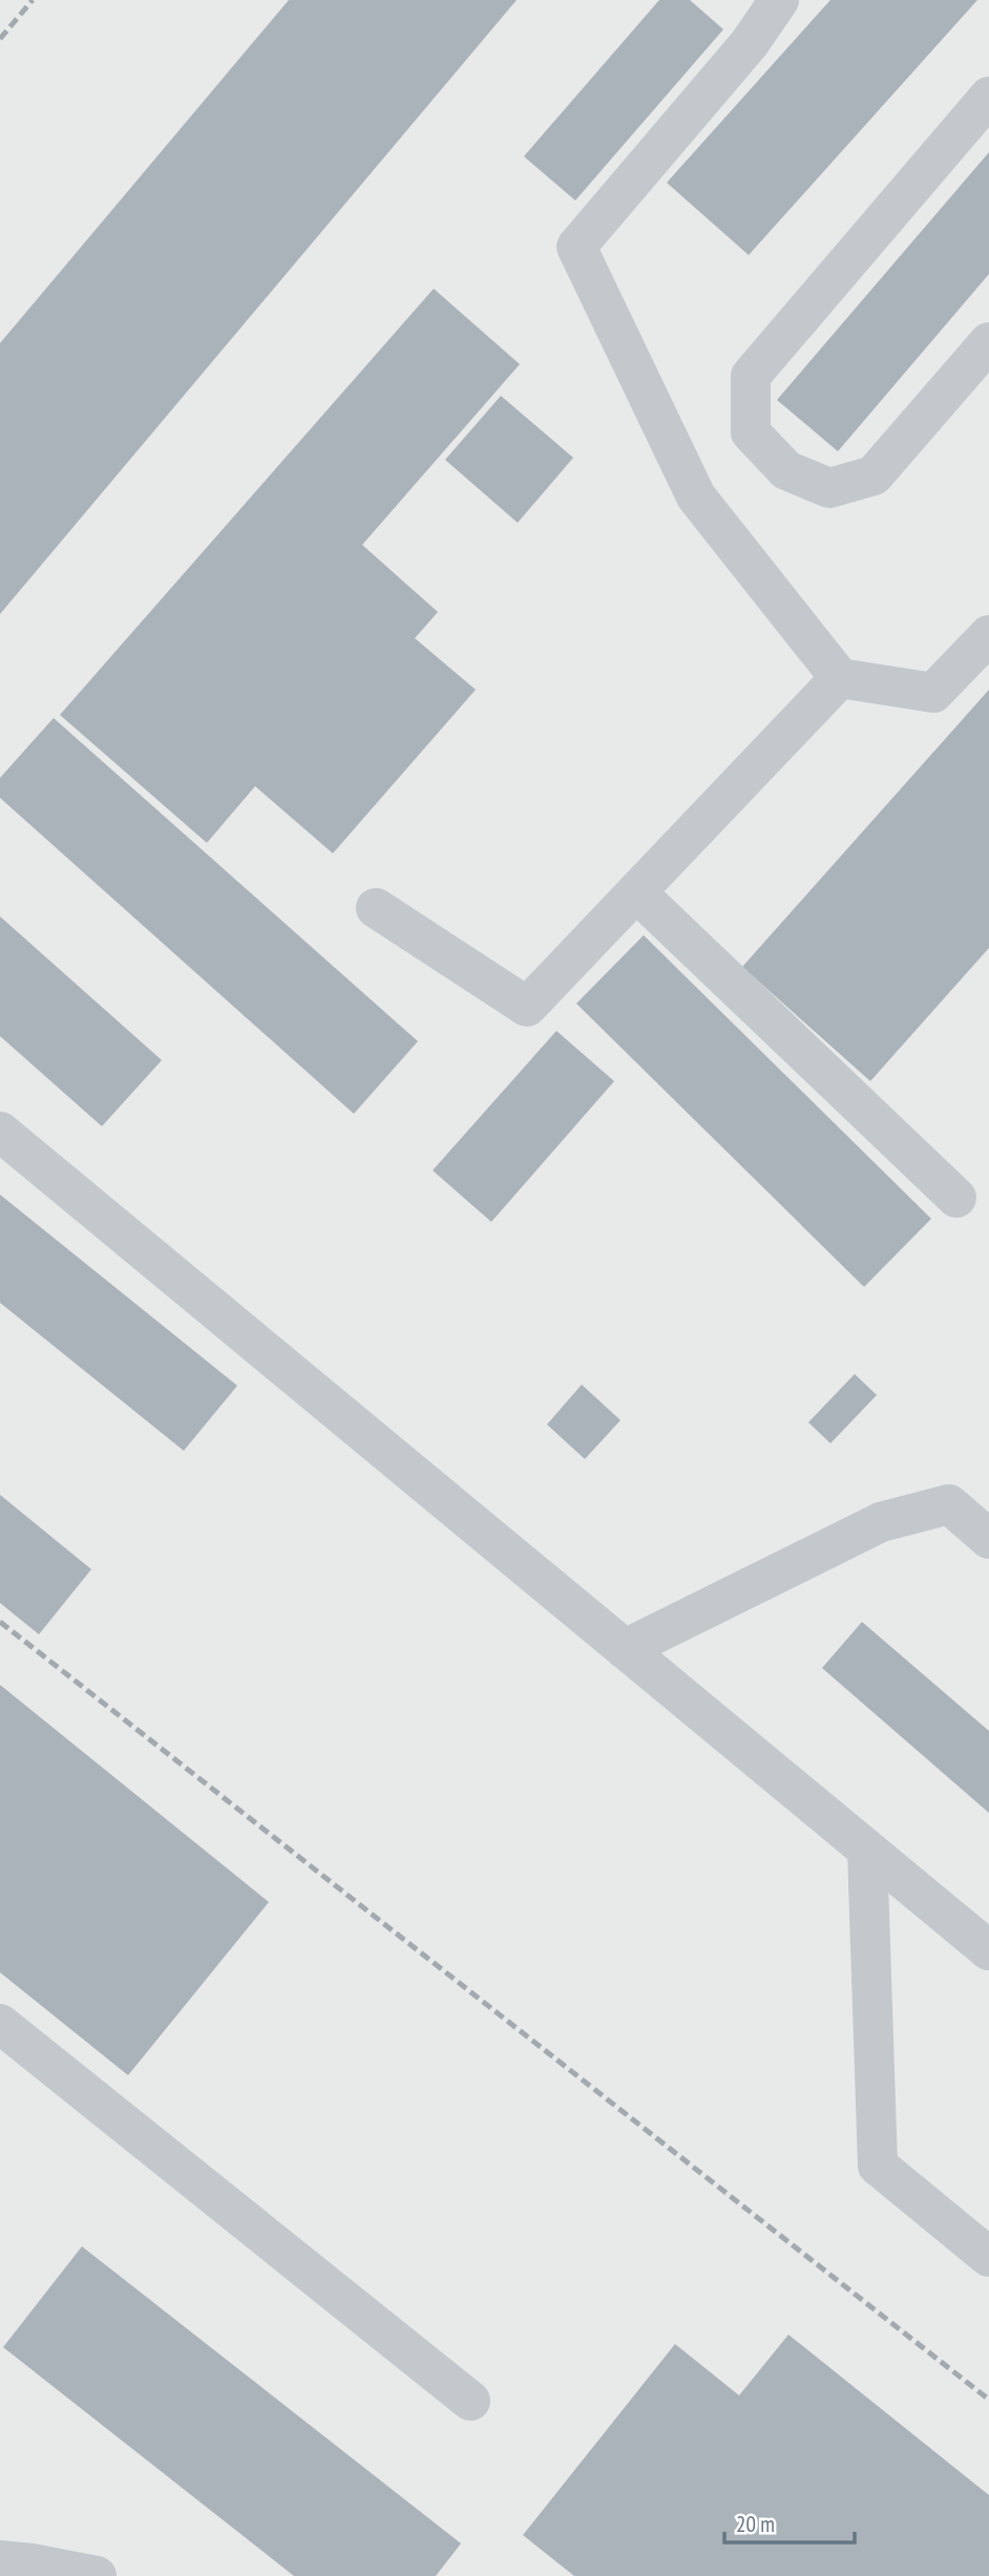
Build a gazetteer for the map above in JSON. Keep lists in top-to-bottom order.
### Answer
{
  "scale_bar": "20 m"
}
